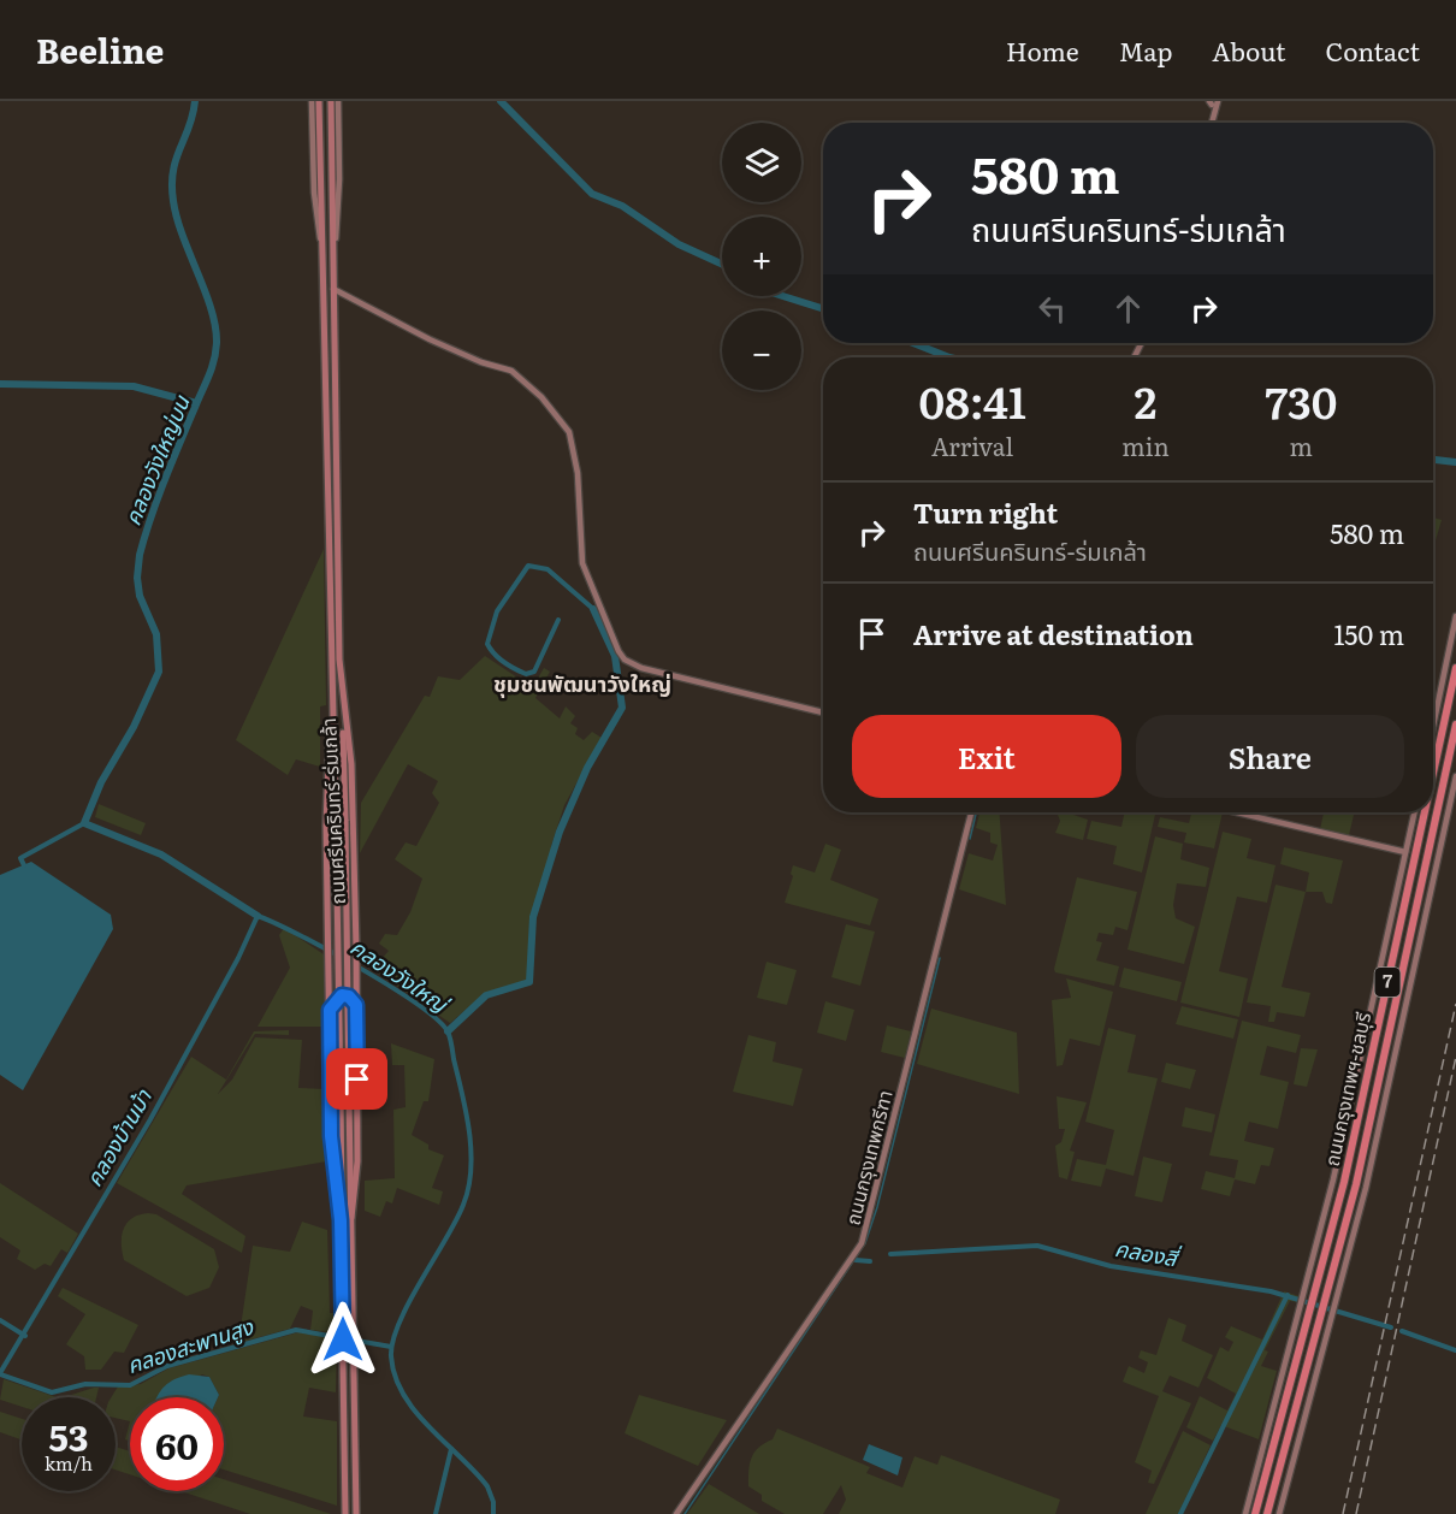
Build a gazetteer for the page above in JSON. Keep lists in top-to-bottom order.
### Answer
{
  "streets": {
    "highway": ["7", "ถนนกรุงเทพฯ-ชลบุรี"],
    "main road": ["ถนนศรีนครินทร์-ร่มเกล้า", "ถนนกรุงเทพกรีฑา"]
  },
  "districts": ["ชุมชนพัฒนาวังใหญ่"],
  "water": [
    "คลองวังใหญ่บน",
    "คลองวังใหญ่",
    "คลองบ้านม้า",
    "คลองสี่",
    "คลองสะพานสูง"
  ],
  "page": {
    "header": "Beeline",
    "nav": [
      "Home",
      "Map",
      "About",
      "Contact"
    ],
    "map_buttons": ["+", "−"],
    "turn": ["580 m", "ถนนศรีนครินทร์-ร่มเกล้า"],
    "eta": [
      "08:41",
      "Arrival",
      "2",
      "min",
      "730",
      "m"
    ],
    "list": [
      {
        "name": "Turn right",
        "note": "ถนนศรีนครินทร์-ร่มเกล้า",
        "value": "580 m"
      },
      {
        "name": "Arrive at destination",
        "value": "150 m"
      }
    ],
    "buttons": ["Exit", "Share"],
    "speed": "53 km/h",
    "limit": "60"
  }
}
